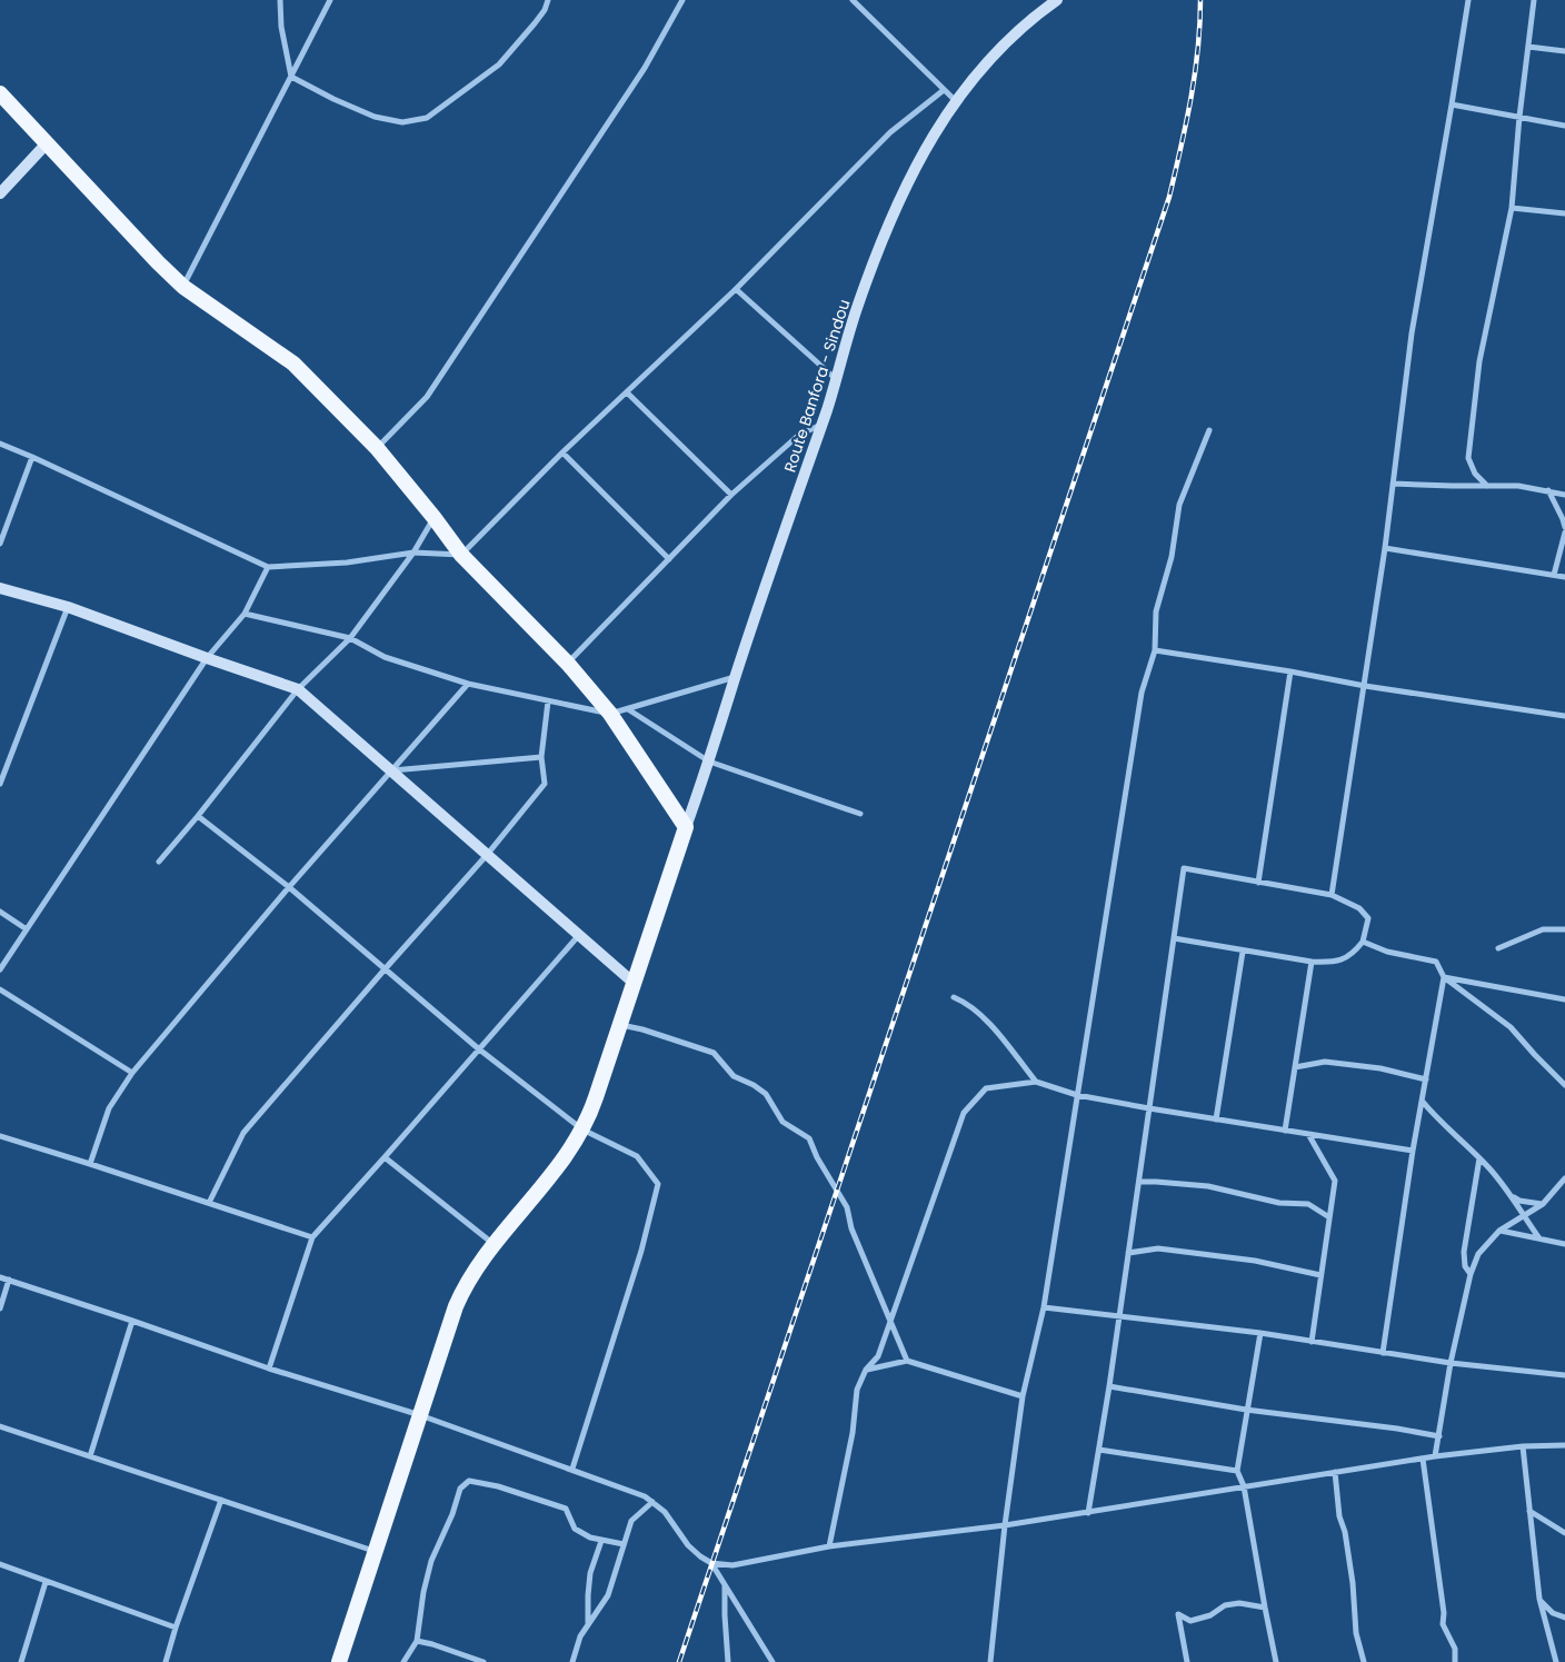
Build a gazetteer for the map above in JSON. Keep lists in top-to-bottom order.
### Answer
{
  "streets": {
    "main road": ["Route Banfora - Sindou"]
  }
}
